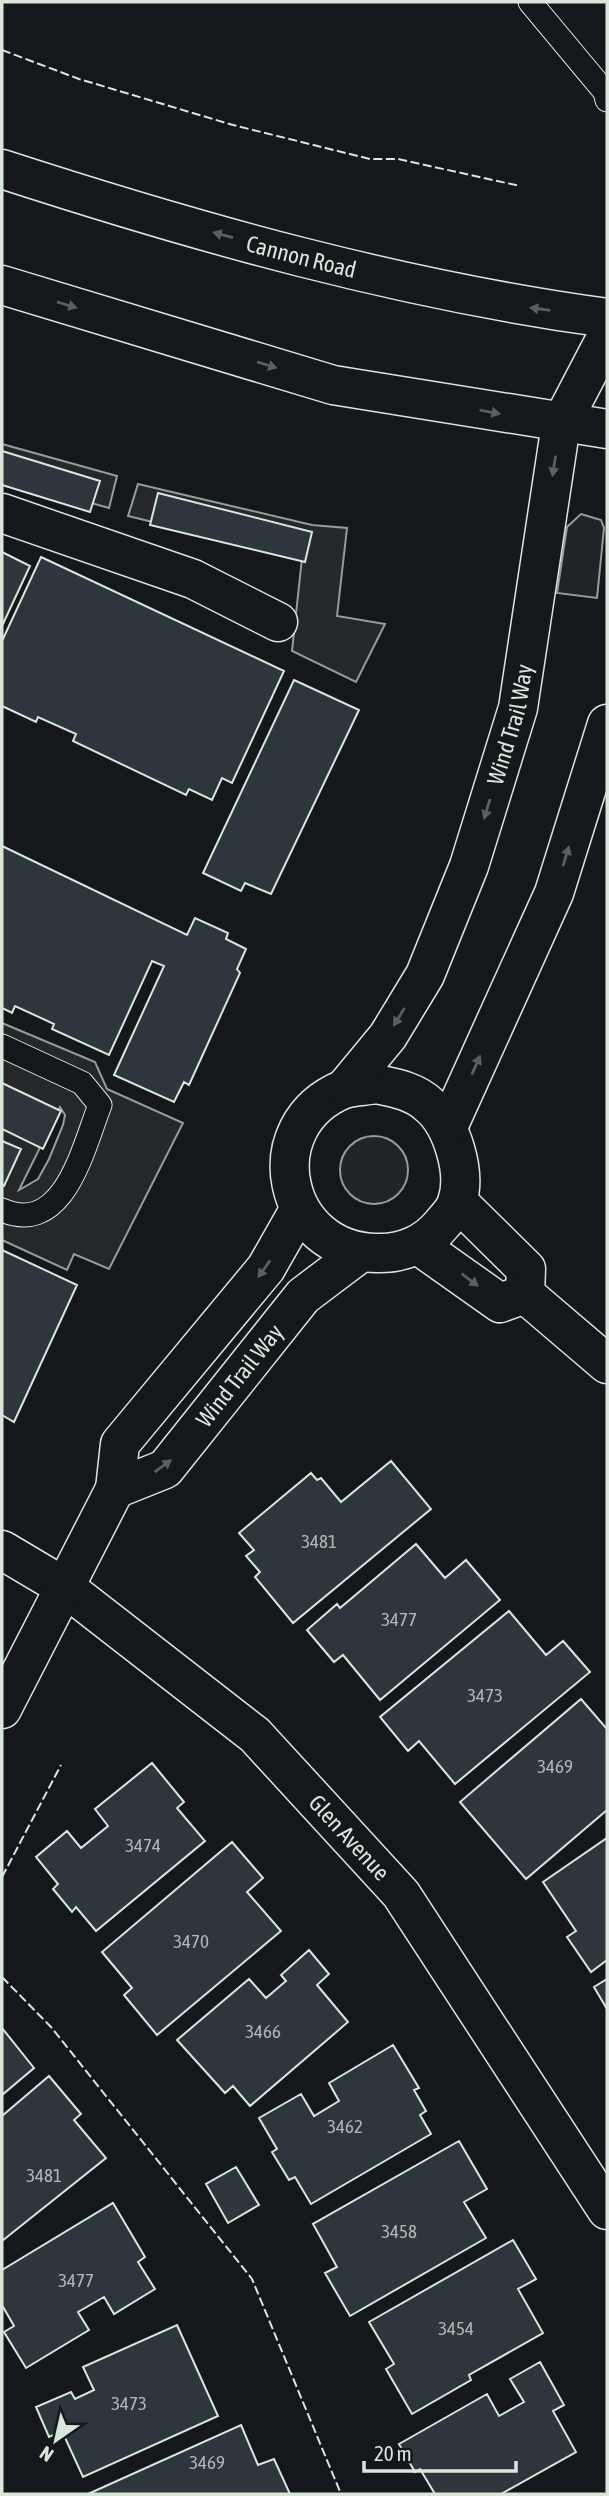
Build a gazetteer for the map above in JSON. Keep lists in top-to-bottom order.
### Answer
{
  "streets": {
    "street": ["Cannon Road", "Wind Trail Way", "Glen Avenue"]
  },
  "crossings": [
    ["Wind Trail Way", "Glen Avenue"]
  ],
  "house_numbers": [
    "3481",
    "3477",
    "3473",
    "3469",
    "3474",
    "3470",
    "3466",
    "3462",
    "3481",
    "3458",
    "3477",
    "3454",
    "3473",
    "3469"
  ],
  "scale_bar": "20 m",
  "north": "bottom left"
}
